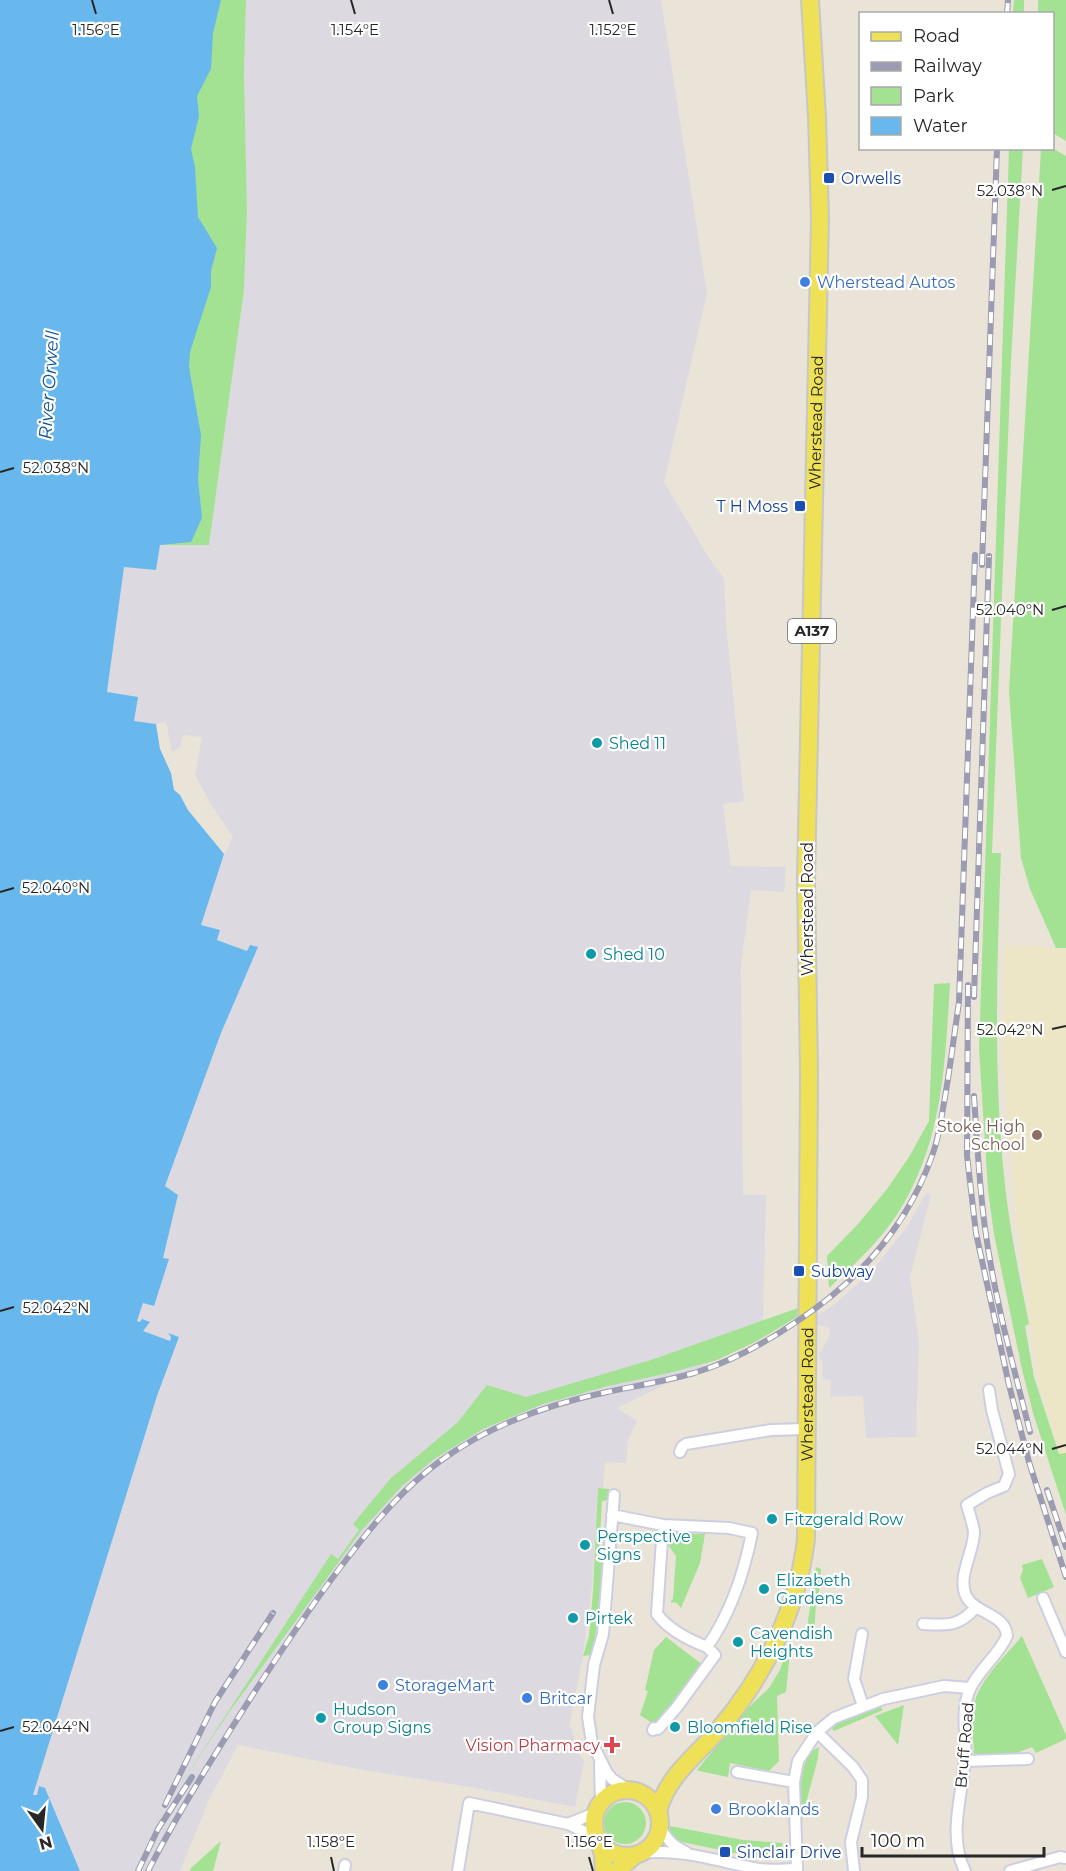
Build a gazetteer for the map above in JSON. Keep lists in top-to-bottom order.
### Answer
{
  "streets": {
    "main road": ["Wherstead Road", "A137"],
    "street": ["Bruff Road"]
  },
  "crossings": [
    ["Wherstead Road", "A137"]
  ],
  "water": ["River Orwell"],
  "places": {
    "transit": [
      "Orwells",
      "T H Moss",
      "Subway",
      "Sinclair Drive"
    ],
    "other": [
      "Wherstead Autos",
      "Shed 11",
      "Shed 10",
      "Stoke High School",
      "Fitzgerald Row",
      "Perspective Signs",
      "Elizabeth Gardens",
      "Pirtek",
      "Cavendish Heights",
      "StorageMart",
      "Britcar",
      "Hudson Group Signs",
      "Bloomfield Rise",
      "Brooklands"
    ],
    "health": ["Vision Pharmacy"]
  },
  "legend": [
    "Road",
    "Railway",
    "Park",
    "Water"
  ],
  "scale_bar": "100 m",
  "north": "bottom",
  "coordinates": [
    "1.156°E",
    "1.154°E",
    "1.152°E",
    "52.038°N",
    "52.040°N",
    "52.042°N",
    "52.044°N",
    "1.158°E"
  ]
}
